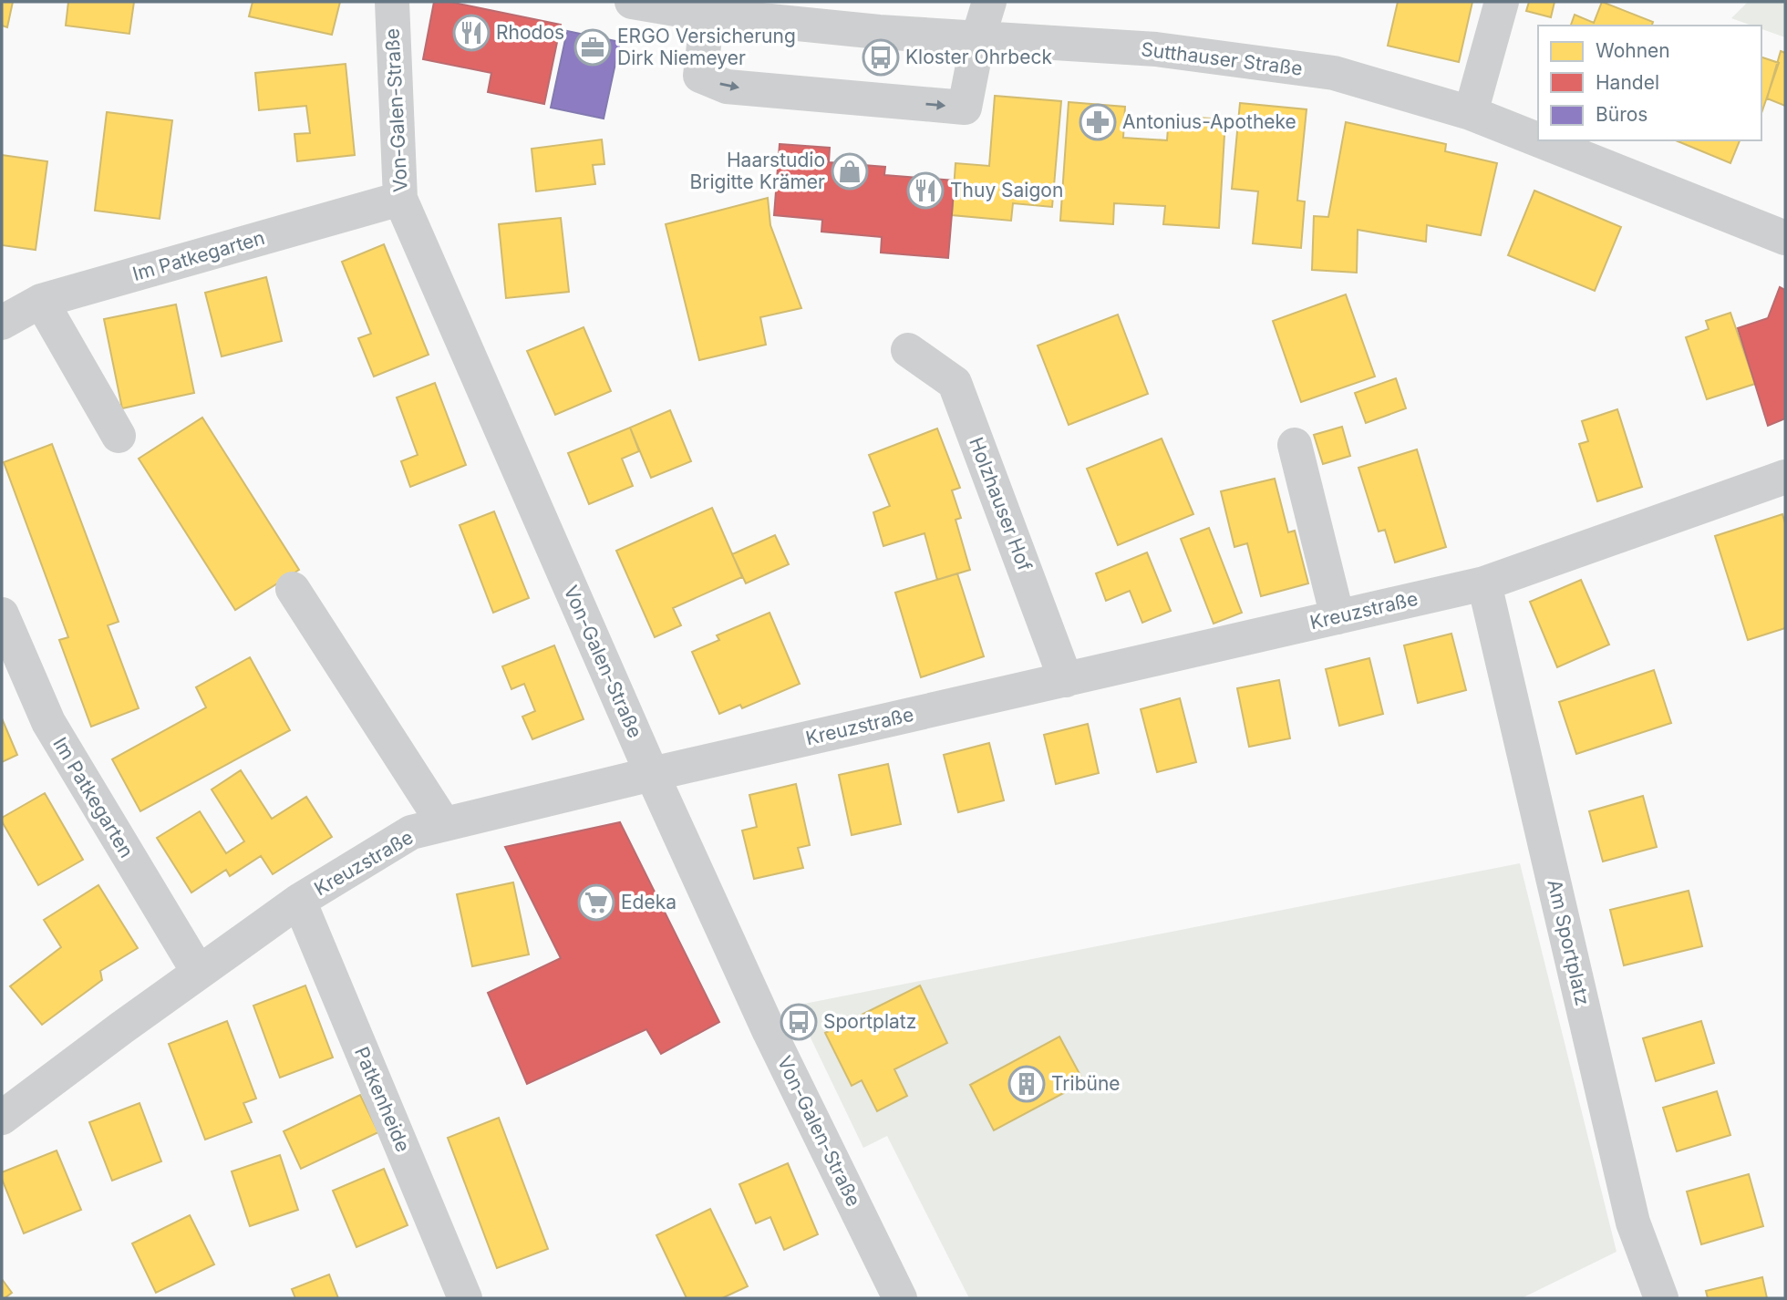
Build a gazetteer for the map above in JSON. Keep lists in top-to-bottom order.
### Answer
{
  "streets": {
    "street": [
      "Sutthauser Straße",
      "Von-Galen-Straße",
      "Im Patkegarten",
      "Holzhauser Hof",
      "Kreuzstraße",
      "Am Sportplatz",
      "Patkenheide"
    ]
  },
  "crossings": [
    ["Von-Galen-Straße", "Im Patkegarten"],
    ["Von-Galen-Straße", "Kreuzstraße"],
    ["Im Patkegarten", "Kreuzstraße"],
    ["Holzhauser Hof", "Kreuzstraße"],
    ["Kreuzstraße", "Am Sportplatz"],
    ["Kreuzstraße", "Patkenheide"]
  ],
  "places": {
    "restaurant": ["Rhodos", "Thuy Saigon"],
    "office": ["ERGO Versicherung Dirk Niemeyer"],
    "bus stop": ["Kloster Ohrbeck", "Sportplatz"],
    "pharmacy": ["Antonius-Apotheke"],
    "shop": ["Haarstudio Brigitte Krämer"],
    "supermarket": ["Edeka"],
    "building": ["Tribüne"]
  },
  "legend": ["Wohnen", "Handel", "Büros"]
}
